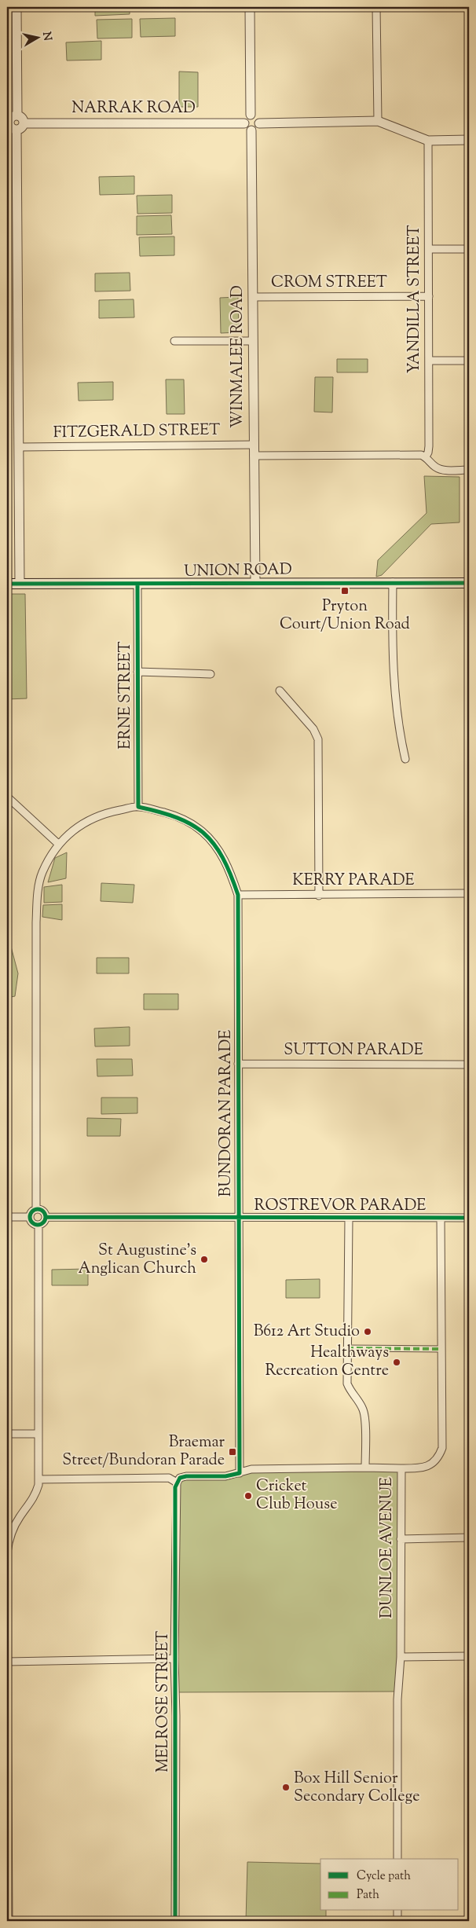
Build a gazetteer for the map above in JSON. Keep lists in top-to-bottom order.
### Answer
{
  "streets": {
    "main road": ["UNION ROAD"],
    "street": [
      "NARRAK ROAD",
      "CROM STREET",
      "YANDILLA STREET",
      "WINMALEE ROAD",
      "FITZGERALD STREET",
      "ERNE STREET",
      "KERRY PARADE",
      "SUTTON PARADE",
      "BUNDORAN PARADE",
      "ROSTREVOR PARADE",
      "DUNLOE AVENUE",
      "MELROSE STREET"
    ]
  },
  "crossings": [
    ["NARRAK ROAD", "WINMALEE ROAD"],
    ["CROM STREET", "YANDILLA STREET"],
    ["CROM STREET", "WINMALEE ROAD"],
    ["WINMALEE ROAD", "FITZGERALD STREET"],
    ["WINMALEE ROAD", "UNION ROAD"],
    ["UNION ROAD", "ERNE STREET"],
    ["ERNE STREET", "BUNDORAN PARADE"],
    ["KERRY PARADE", "BUNDORAN PARADE"],
    ["SUTTON PARADE", "BUNDORAN PARADE"],
    ["BUNDORAN PARADE", "ROSTREVOR PARADE"],
    ["ROSTREVOR PARADE", "DUNLOE AVENUE"]
  ],
  "places": {
    "transit": ["Pryton Court/Union Road", "Braemar Street/Bundoran Parade"],
    "other": [
      "St Augustine's Anglican Church",
      "B612 Art Studio",
      "Healthways Recreation Centre",
      "Cricket Club House",
      "Box Hill Senior Secondary College"
    ]
  },
  "legend": ["Cycle path", "Path"],
  "north": "right"
}
